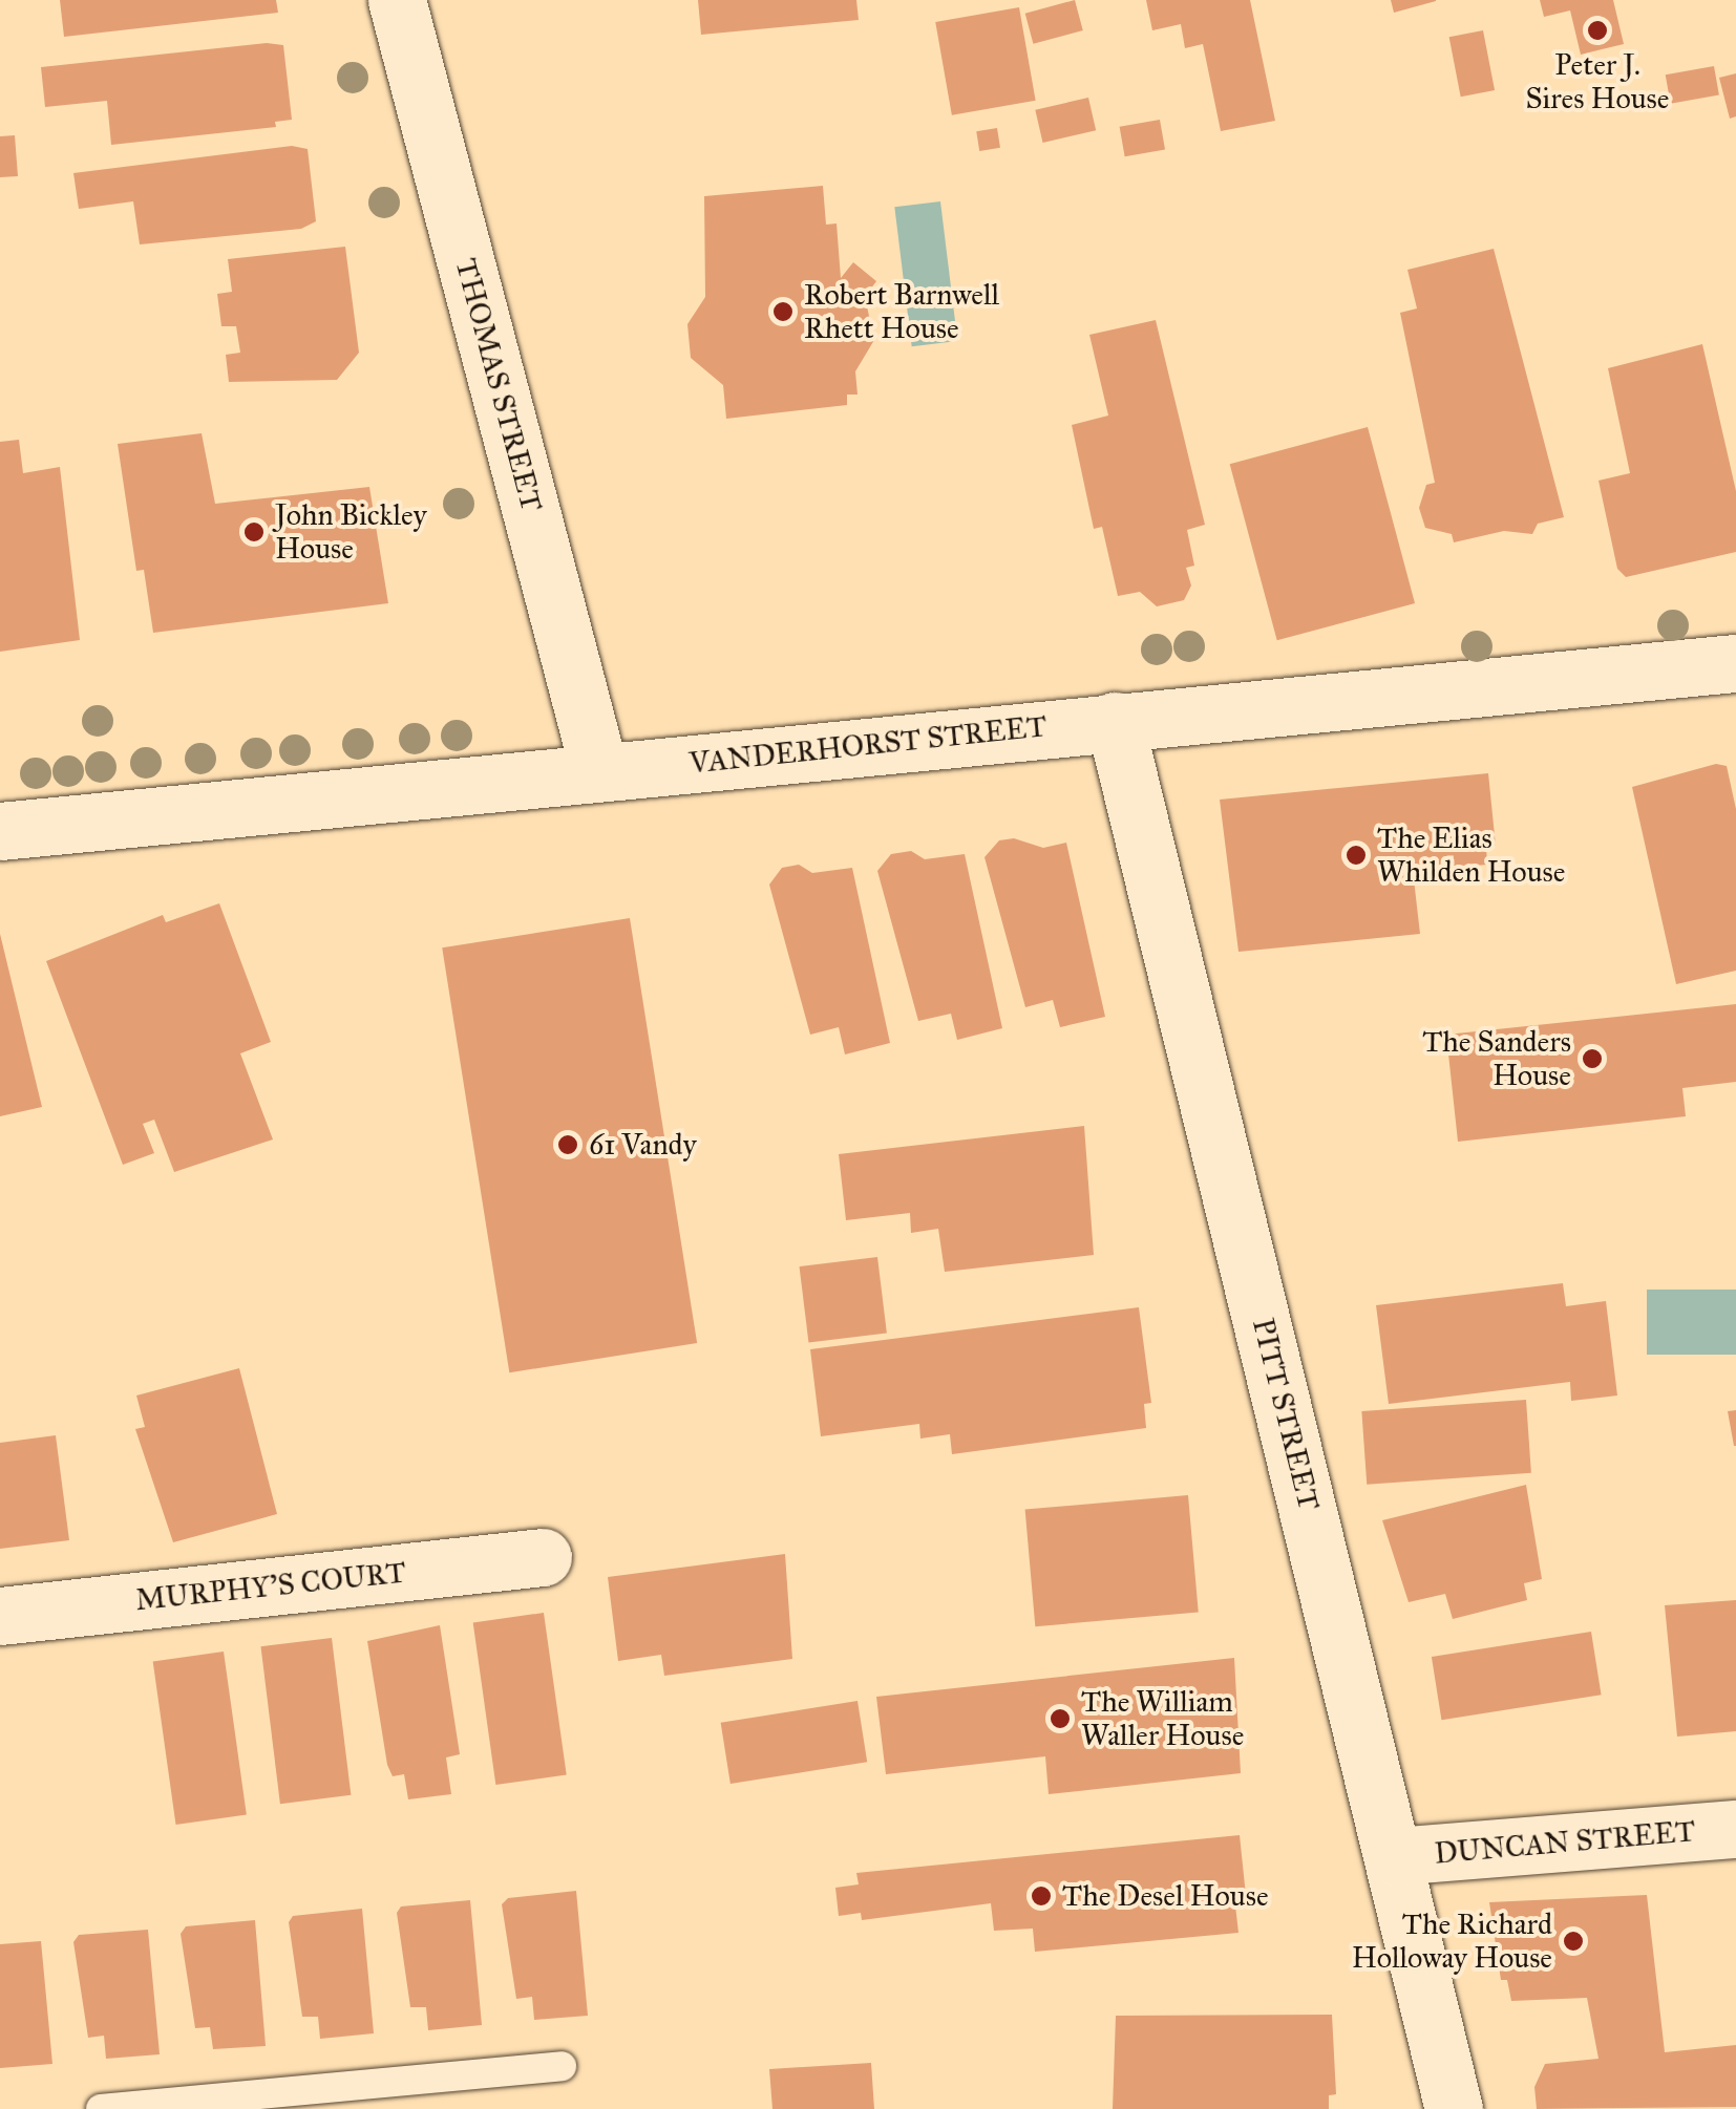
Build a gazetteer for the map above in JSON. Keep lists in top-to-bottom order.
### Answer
{
  "streets": {
    "street": [
      "THOMAS STREET",
      "VANDERHORST STREET",
      "PITT STREET",
      "MURPHY'S COURT",
      "DUNCAN STREET"
    ]
  },
  "crossings": [
    ["THOMAS STREET", "VANDERHORST STREET"],
    ["VANDERHORST STREET", "PITT STREET"],
    ["PITT STREET", "DUNCAN STREET"]
  ],
  "places": [
    "Peter J. Sires House",
    "Robert Barnwell Rhett House",
    "John Bickley House",
    "The Elias Whilden House",
    "The Sanders House",
    "61 Vandy",
    "The William Waller House",
    "The Desel House",
    "The Richard Holloway House"
  ]
}
